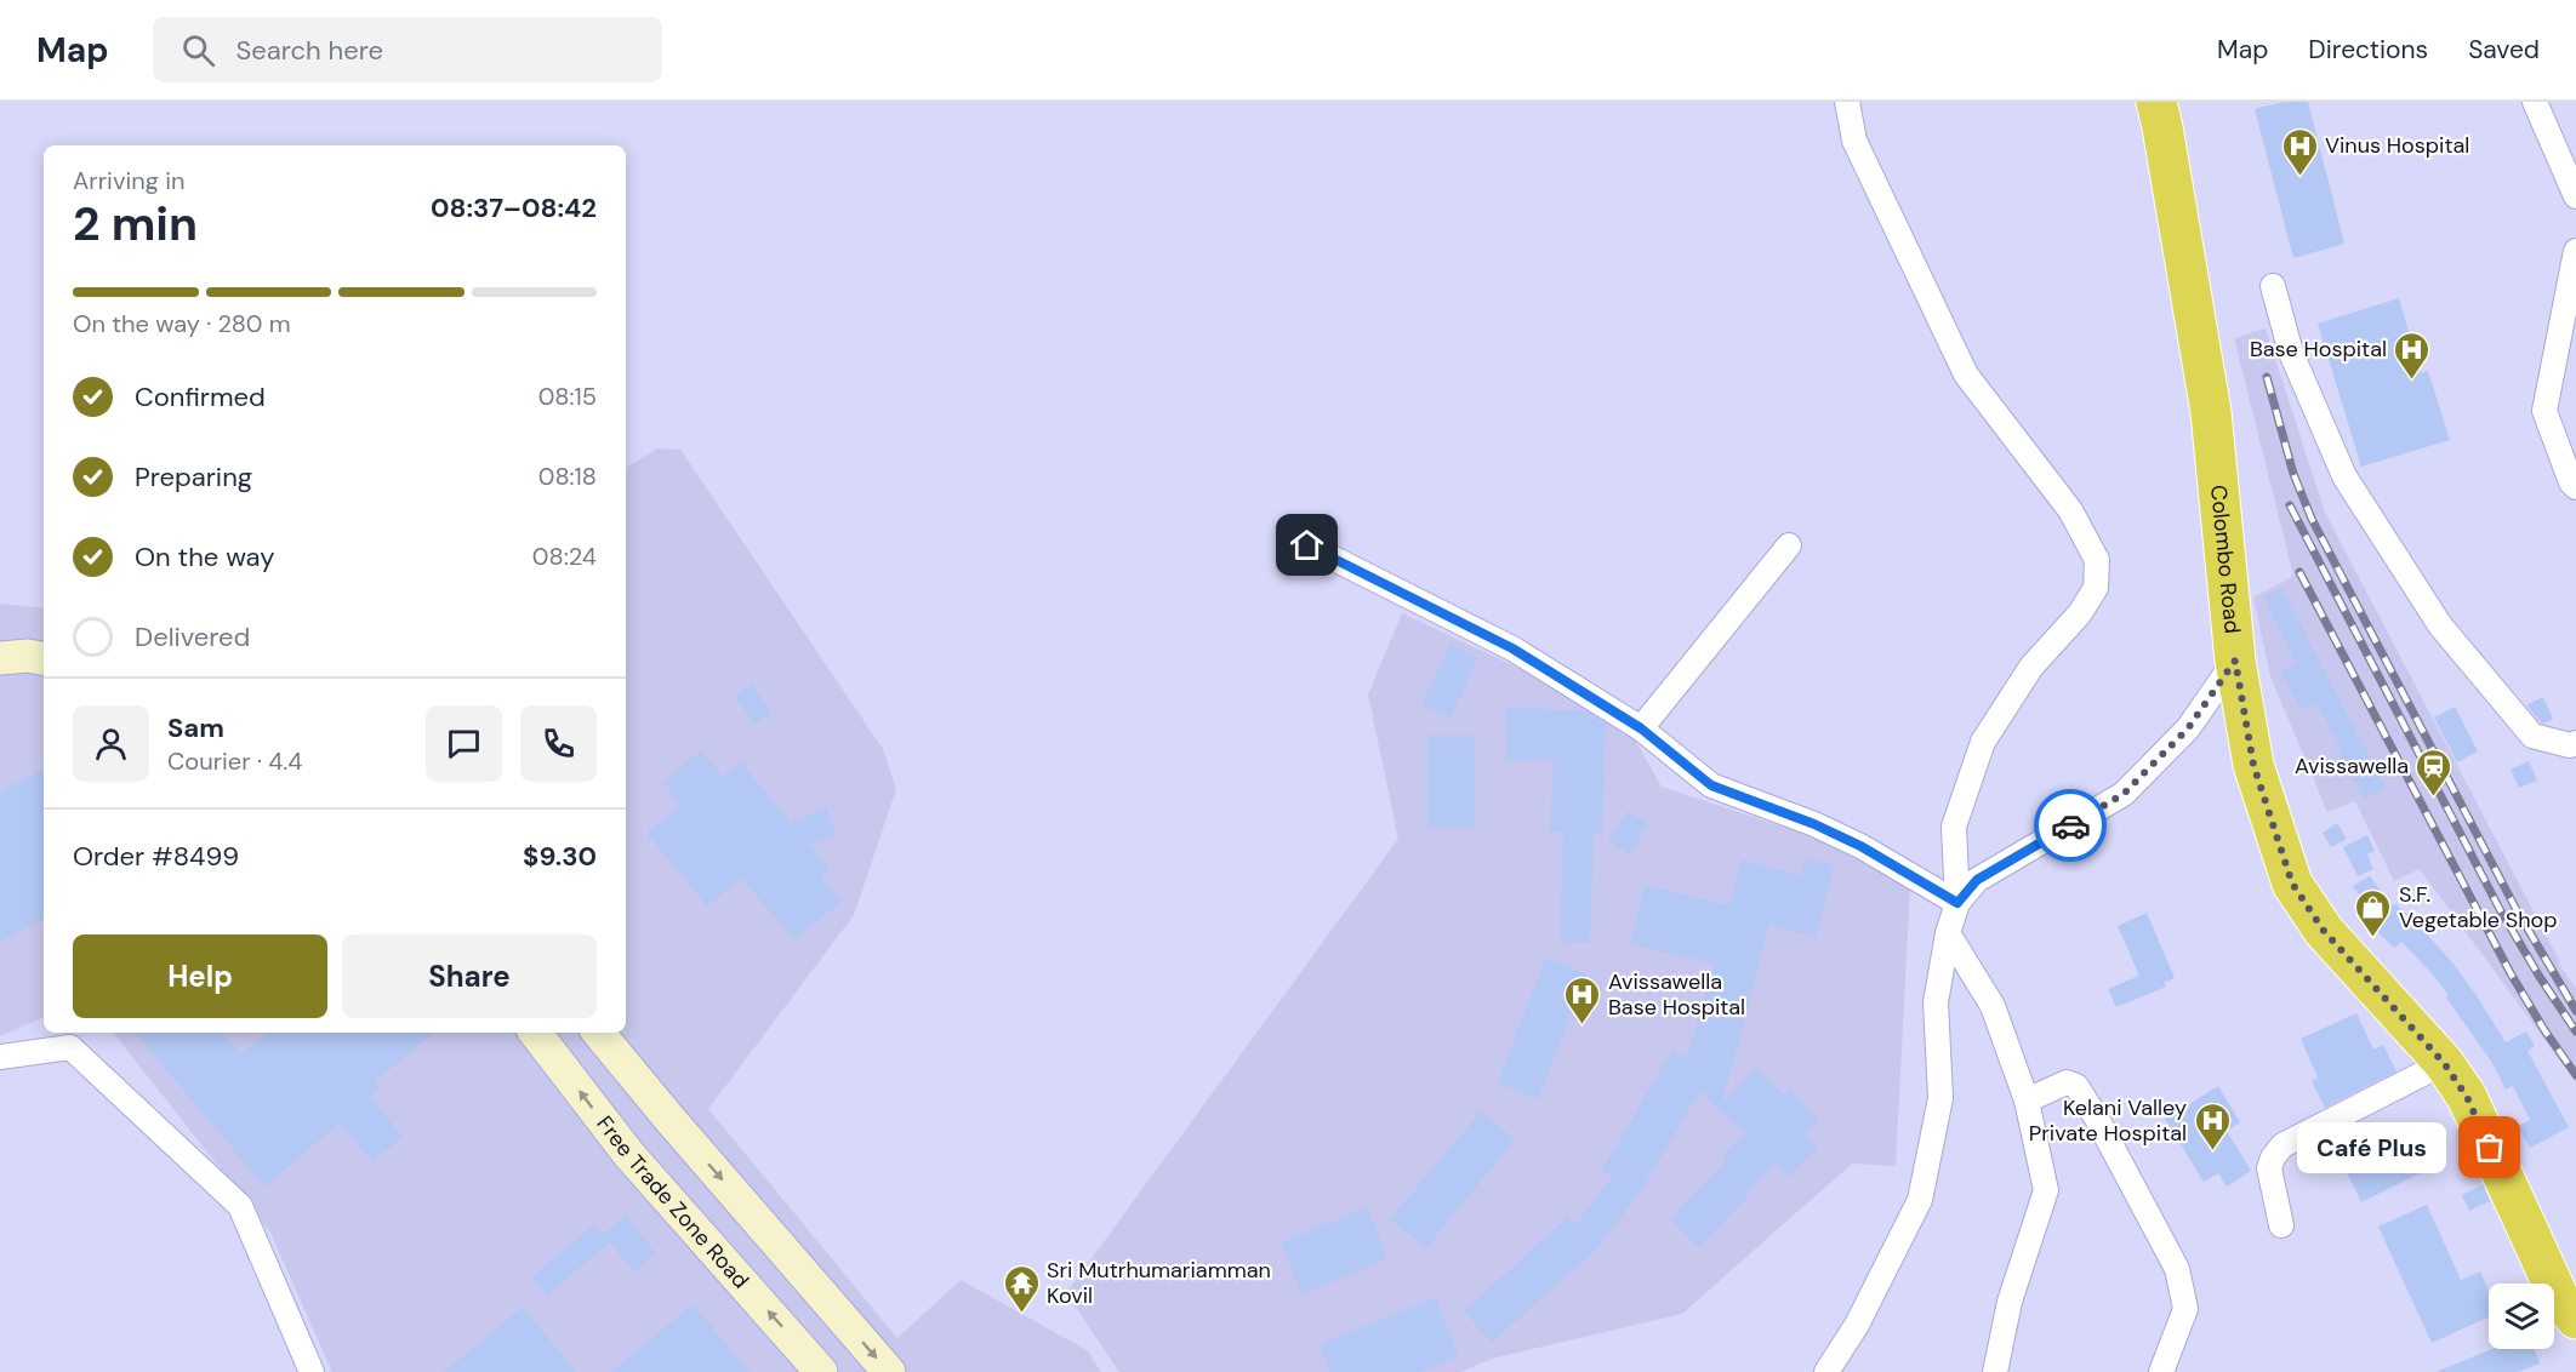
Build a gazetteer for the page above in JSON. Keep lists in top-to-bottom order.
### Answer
{
  "streets": {
    "highway": ["Colombo Road"],
    "street": ["Free Trade Zone Road"]
  },
  "places": {
    "hospital": [
      "Vinus Hospital",
      "Base Hospital",
      "Avissawella Base Hospital",
      "Kelani Valley Private Hospital"
    ],
    "station": ["Avissawella"],
    "shop": ["S.F. Vegetable Shop"],
    "other": ["Café Plus"],
    "temple": ["Sri Mutrhumariamman Kovil"]
  },
  "page": {
    "header": "Map",
    "search": "Search here",
    "nav": ["Map", "Directions", "Saved"],
    "heading": ["2 min", "Arriving in", "08:37–08:42"],
    "panel": [
      "Sam",
      "Courier · 4.4",
      "Order #8499",
      "$9.30"
    ],
    "bar": "On the way · 280 m",
    "list": [
      ["Confirmed", "08:15"],
      ["Preparing", "08:18"],
      ["On the way", "08:24"],
      "Delivered"
    ],
    "buttons": ["Help", "Share"],
    "bubble": "Café Plus"
  }
}
